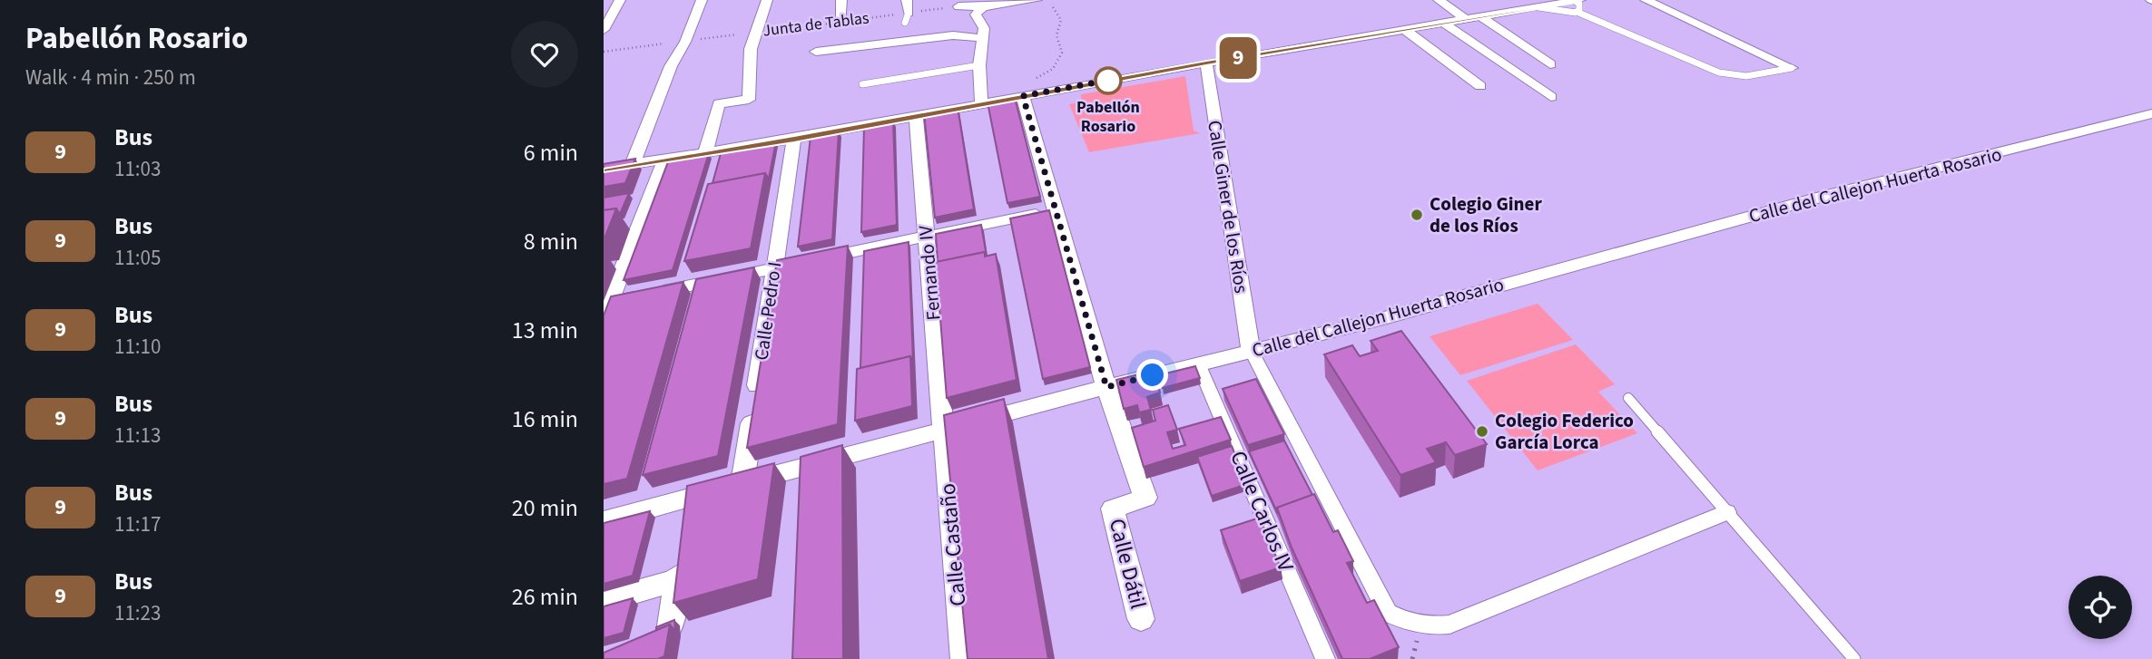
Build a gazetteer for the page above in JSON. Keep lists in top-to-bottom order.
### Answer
{
  "streets": {
    "street": [
      "Calle del Callejon Huerta Rosario",
      "Calle Giner de los Ríos",
      "Fernando IV",
      "Calle Pedro I",
      "Calle Carlos IV",
      "Calle Castaño",
      "Calle Dátil"
    ],
    "path": ["Junta de Tablas"]
  },
  "crossings": [
    ["Calle del Callejon Huerta Rosario", "Calle Giner de los Ríos"],
    ["Calle del Callejon Huerta Rosario", "Fernando IV"],
    ["Calle del Callejon Huerta Rosario", "Calle Pedro I"],
    ["Calle del Callejon Huerta Rosario", "Calle Carlos IV"],
    ["Calle del Callejon Huerta Rosario", "Calle Castaño"],
    ["Calle del Callejon Huerta Rosario", "Calle Dátil"],
    ["Fernando IV", "Calle Castaño"]
  ],
  "places": ["Pabellón Rosario", "Colegio Giner de los Ríos", "Colegio Federico García Lorca"],
  "lines": ["bus line 9"],
  "page": {
    "heading": ["Pabellón Rosario", "Walk · 4 min · 250 m"],
    "on_map": "9",
    "list": [
      {
        "mark": "9",
        "name": "Bus",
        "note": "11:03",
        "value": "6 min"
      },
      {
        "mark": "9",
        "name": "Bus",
        "note": "11:05",
        "value": "8 min"
      },
      {
        "mark": "9",
        "name": "Bus",
        "note": "11:10",
        "value": "13 min"
      },
      {
        "mark": "9",
        "name": "Bus",
        "note": "11:13",
        "value": "16 min"
      },
      {
        "mark": "9",
        "name": "Bus",
        "note": "11:17",
        "value": "20 min"
      },
      {
        "mark": "9",
        "name": "Bus",
        "note": "11:23",
        "value": "26 min"
      }
    ]
  }
}
